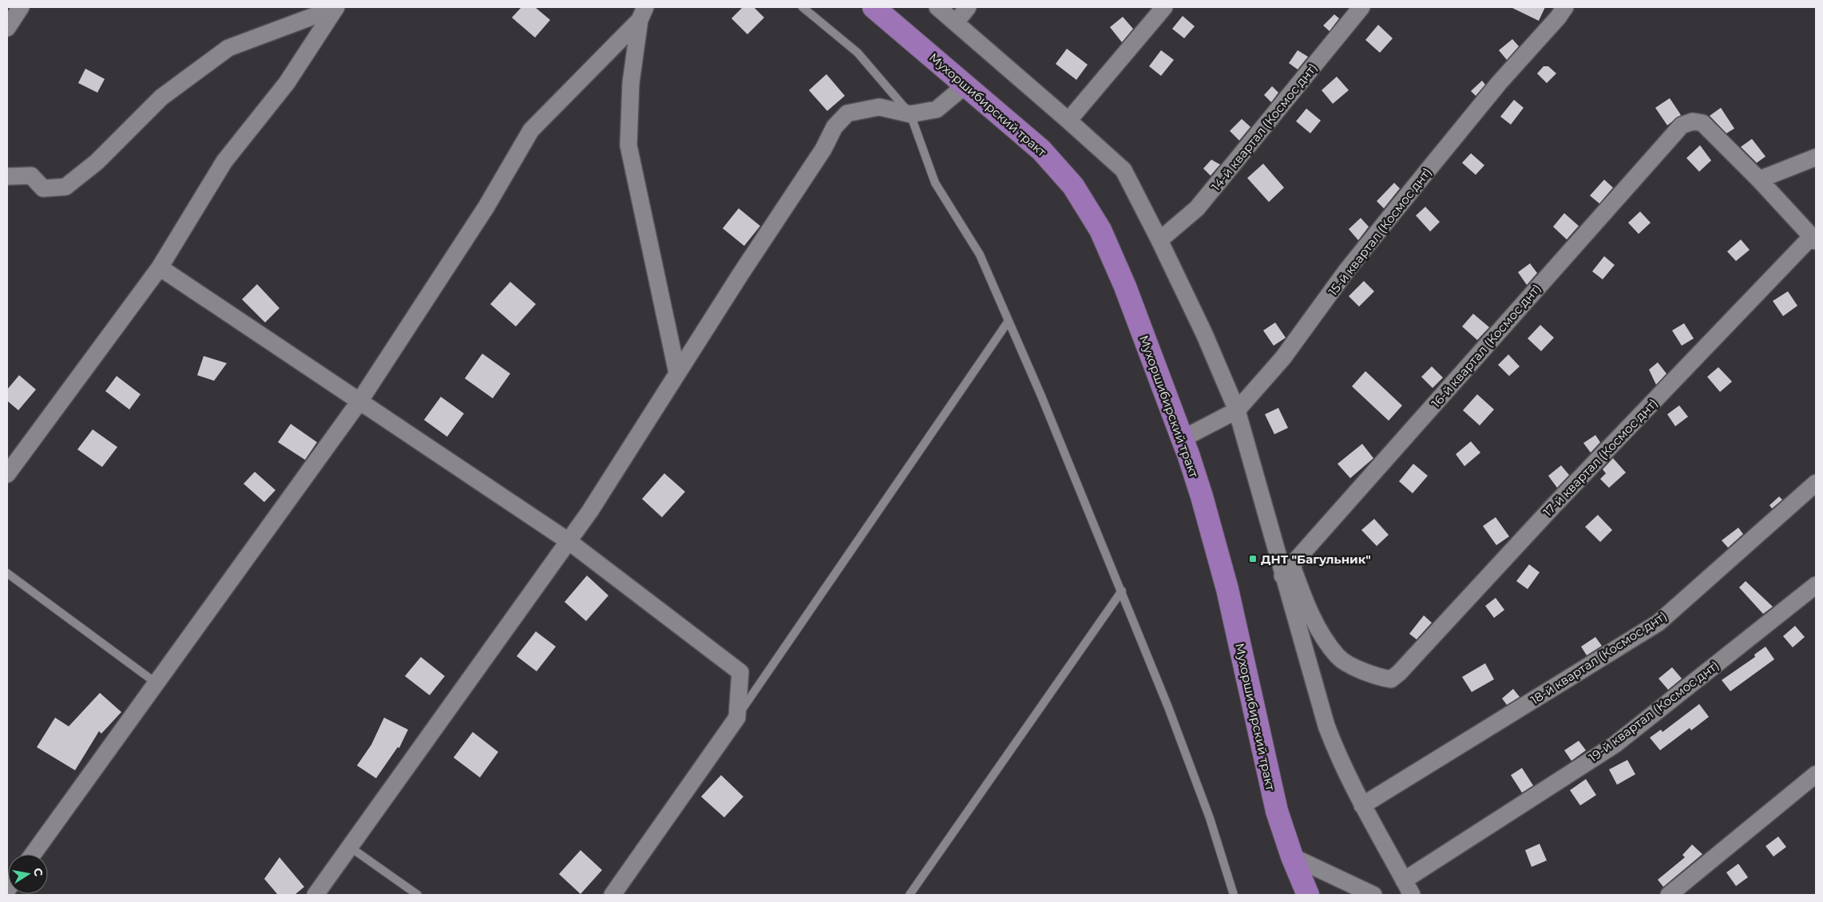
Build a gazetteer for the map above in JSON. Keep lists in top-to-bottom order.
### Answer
{
  "streets": {
    "main road": ["Мухоршибирский тракт"],
    "street": [
      "14-й квартал (Космос днт)",
      "15-й квартал (Космос днт)",
      "16-й квартал (Космос днт)",
      "17-й квартал (Космос днт)",
      "18-й квартал (Космос днт)",
      "19-й квартал (Космос днт)"
    ]
  },
  "crossings": [
    ["Мухоршибирский тракт", "15-й квартал (Космос днт)"],
    ["16-й квартал (Космос днт)", "17-й квартал (Космос днт)"]
  ],
  "places": {
    "transit": ["ДНТ \"Багульник\""]
  },
  "north": "right"
}
